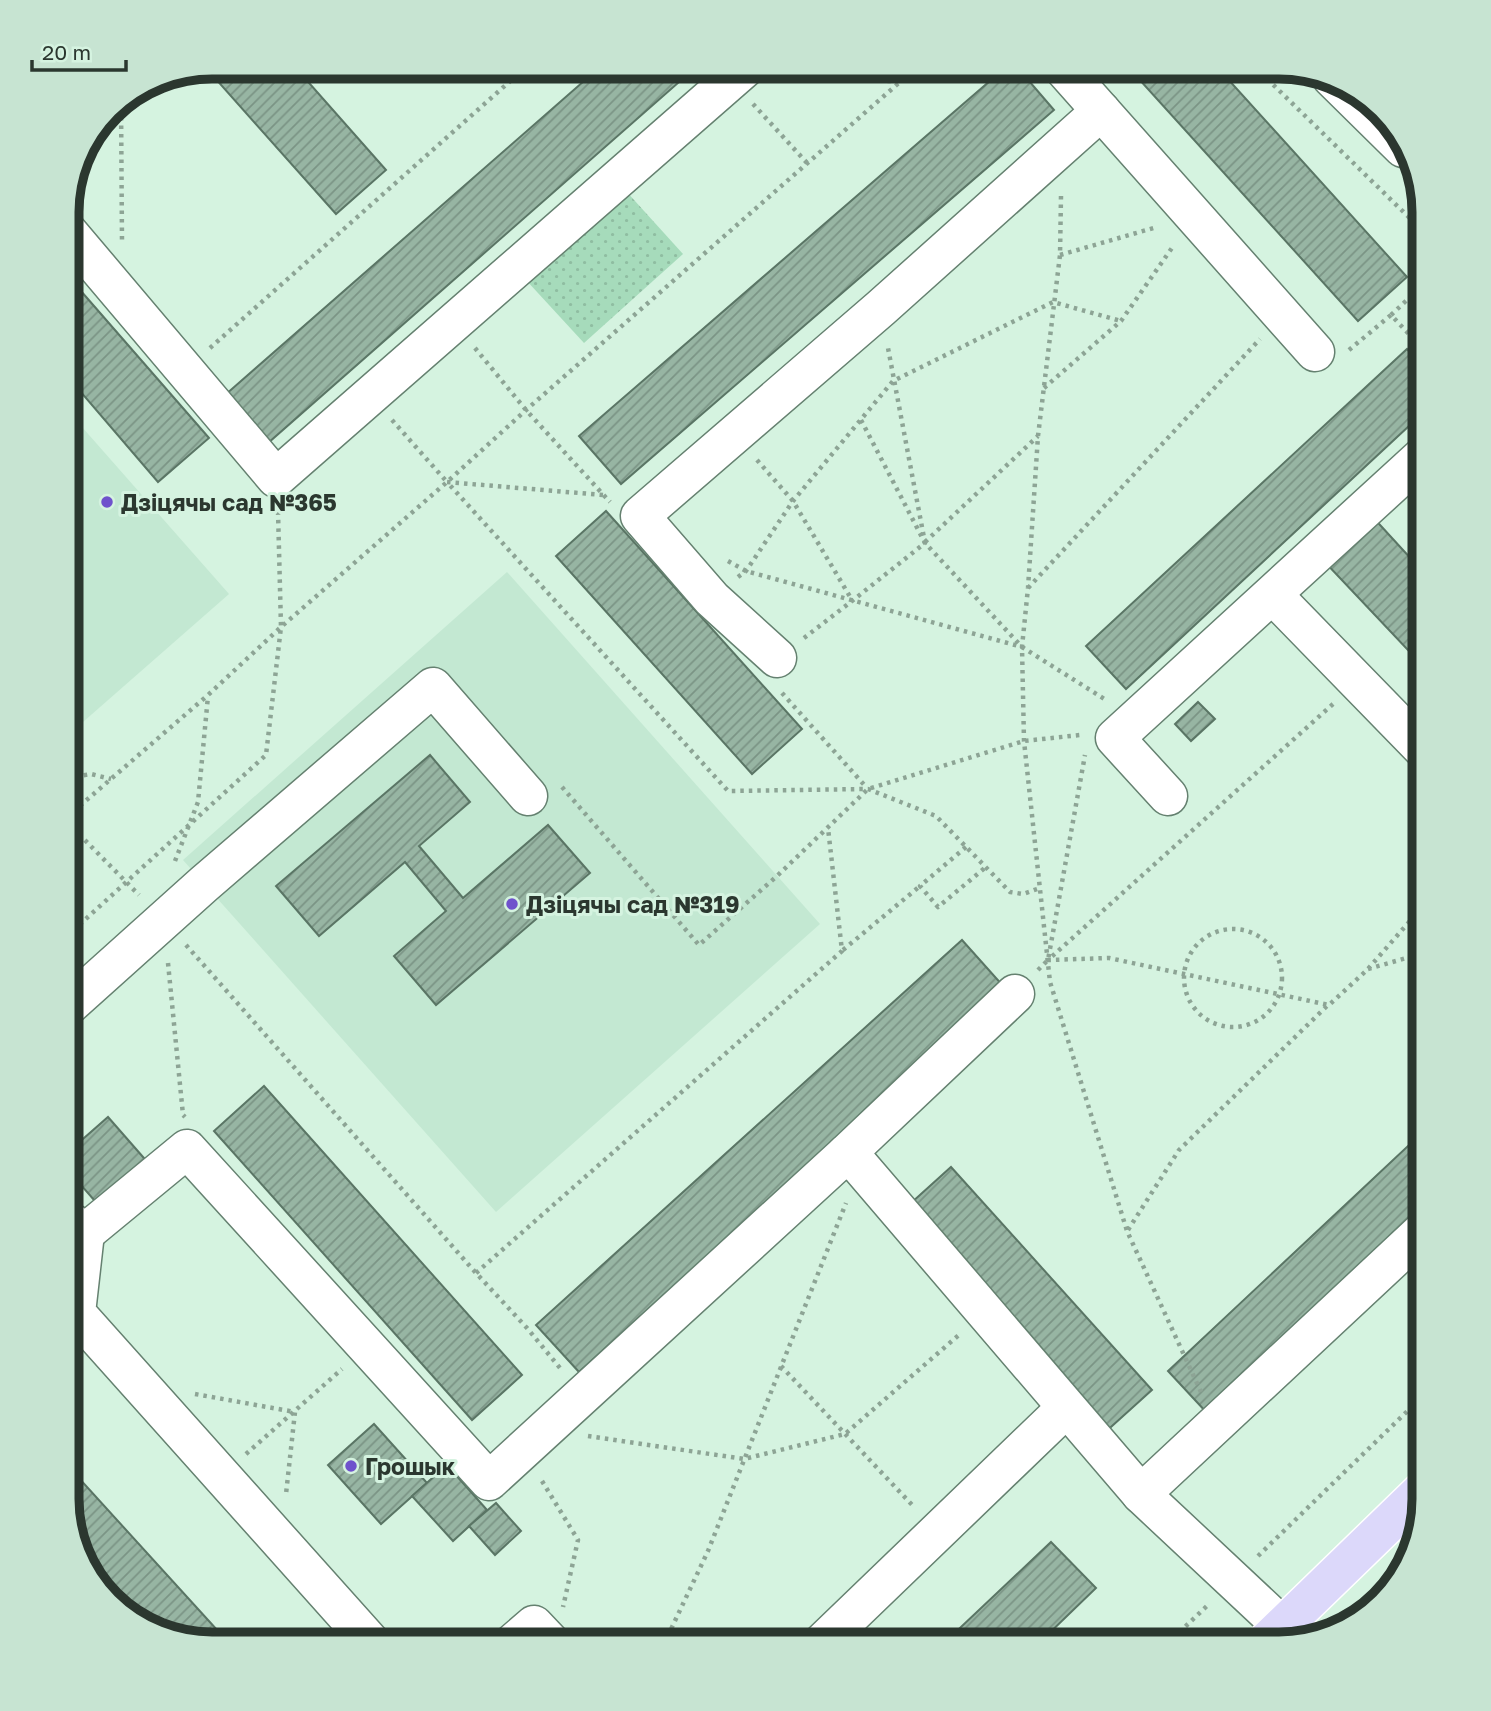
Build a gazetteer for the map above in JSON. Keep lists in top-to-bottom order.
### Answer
{
  "places": ["Дзіцячы сад №365", "Дзіцячы сад №319", "Грошык"],
  "scale_bar": "20 m"
}
